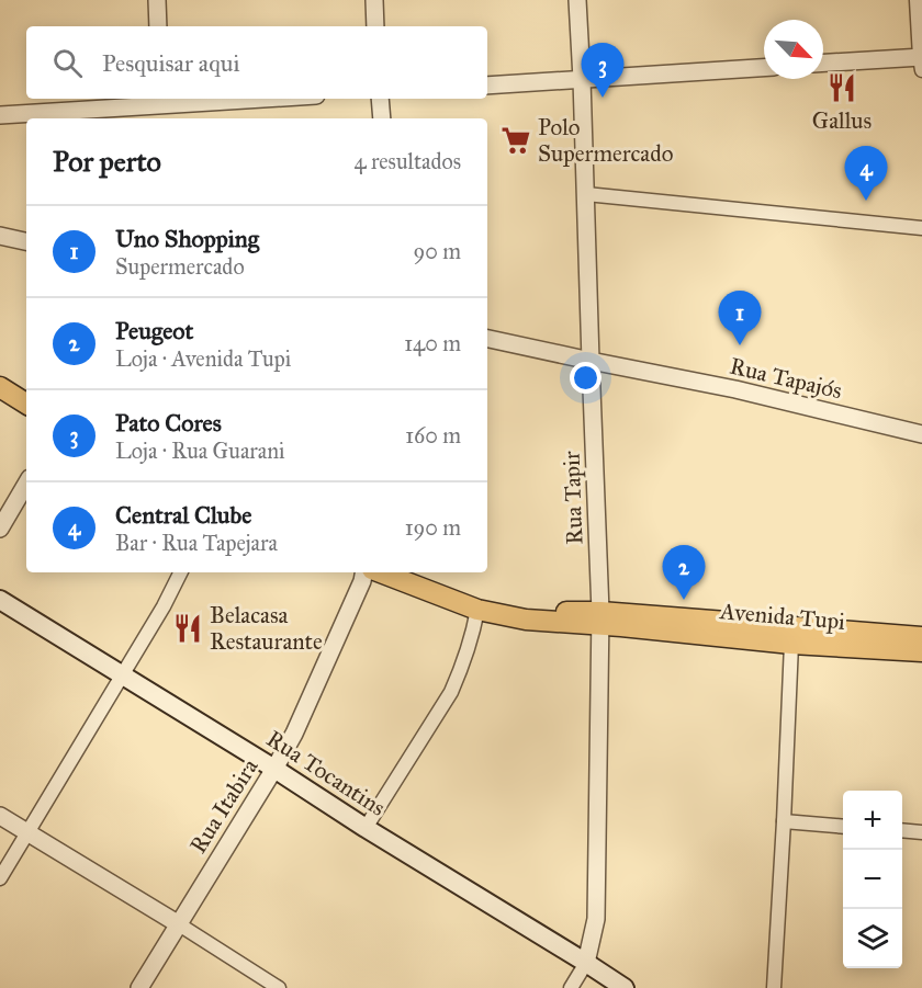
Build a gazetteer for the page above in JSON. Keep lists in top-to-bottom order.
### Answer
{
  "streets": {
    "main road": ["Avenida Tupi", "Rua Tocantins"],
    "street": ["Rua Tapajós", "Rua Tapir", "Rua Itabira"]
  },
  "crossings": [
    ["Rua Tapajós", "Rua Tapir"],
    ["Rua Tapir", "Avenida Tupi"],
    ["Rua Tapir", "Rua Tocantins"],
    ["Rua Tocantins", "Rua Itabira"]
  ],
  "places": {
    "restaurant": ["Gallus", "Belacasa Restaurante"],
    "supermarket": ["Polo Supermercado"]
  },
  "north": "bottom right",
  "page": {
    "search": "Pesquisar aqui",
    "pins": [
      "3",
      "4",
      "1",
      "2"
    ],
    "heading": ["Por perto", "4 resultados"],
    "list": [
      {
        "mark": "1",
        "name": "Uno Shopping",
        "note": "Supermercado",
        "value": "90 m"
      },
      {
        "mark": "2",
        "name": "Peugeot",
        "note": "Loja · Avenida Tupi",
        "value": "140 m"
      },
      {
        "mark": "3",
        "name": "Pato Cores",
        "note": "Loja · Rua Guarani",
        "value": "160 m"
      },
      {
        "mark": "4",
        "name": "Central Clube",
        "note": "Bar · Rua Tapejara",
        "value": "190 m"
      }
    ],
    "map_buttons": ["+", "−"]
  }
}
